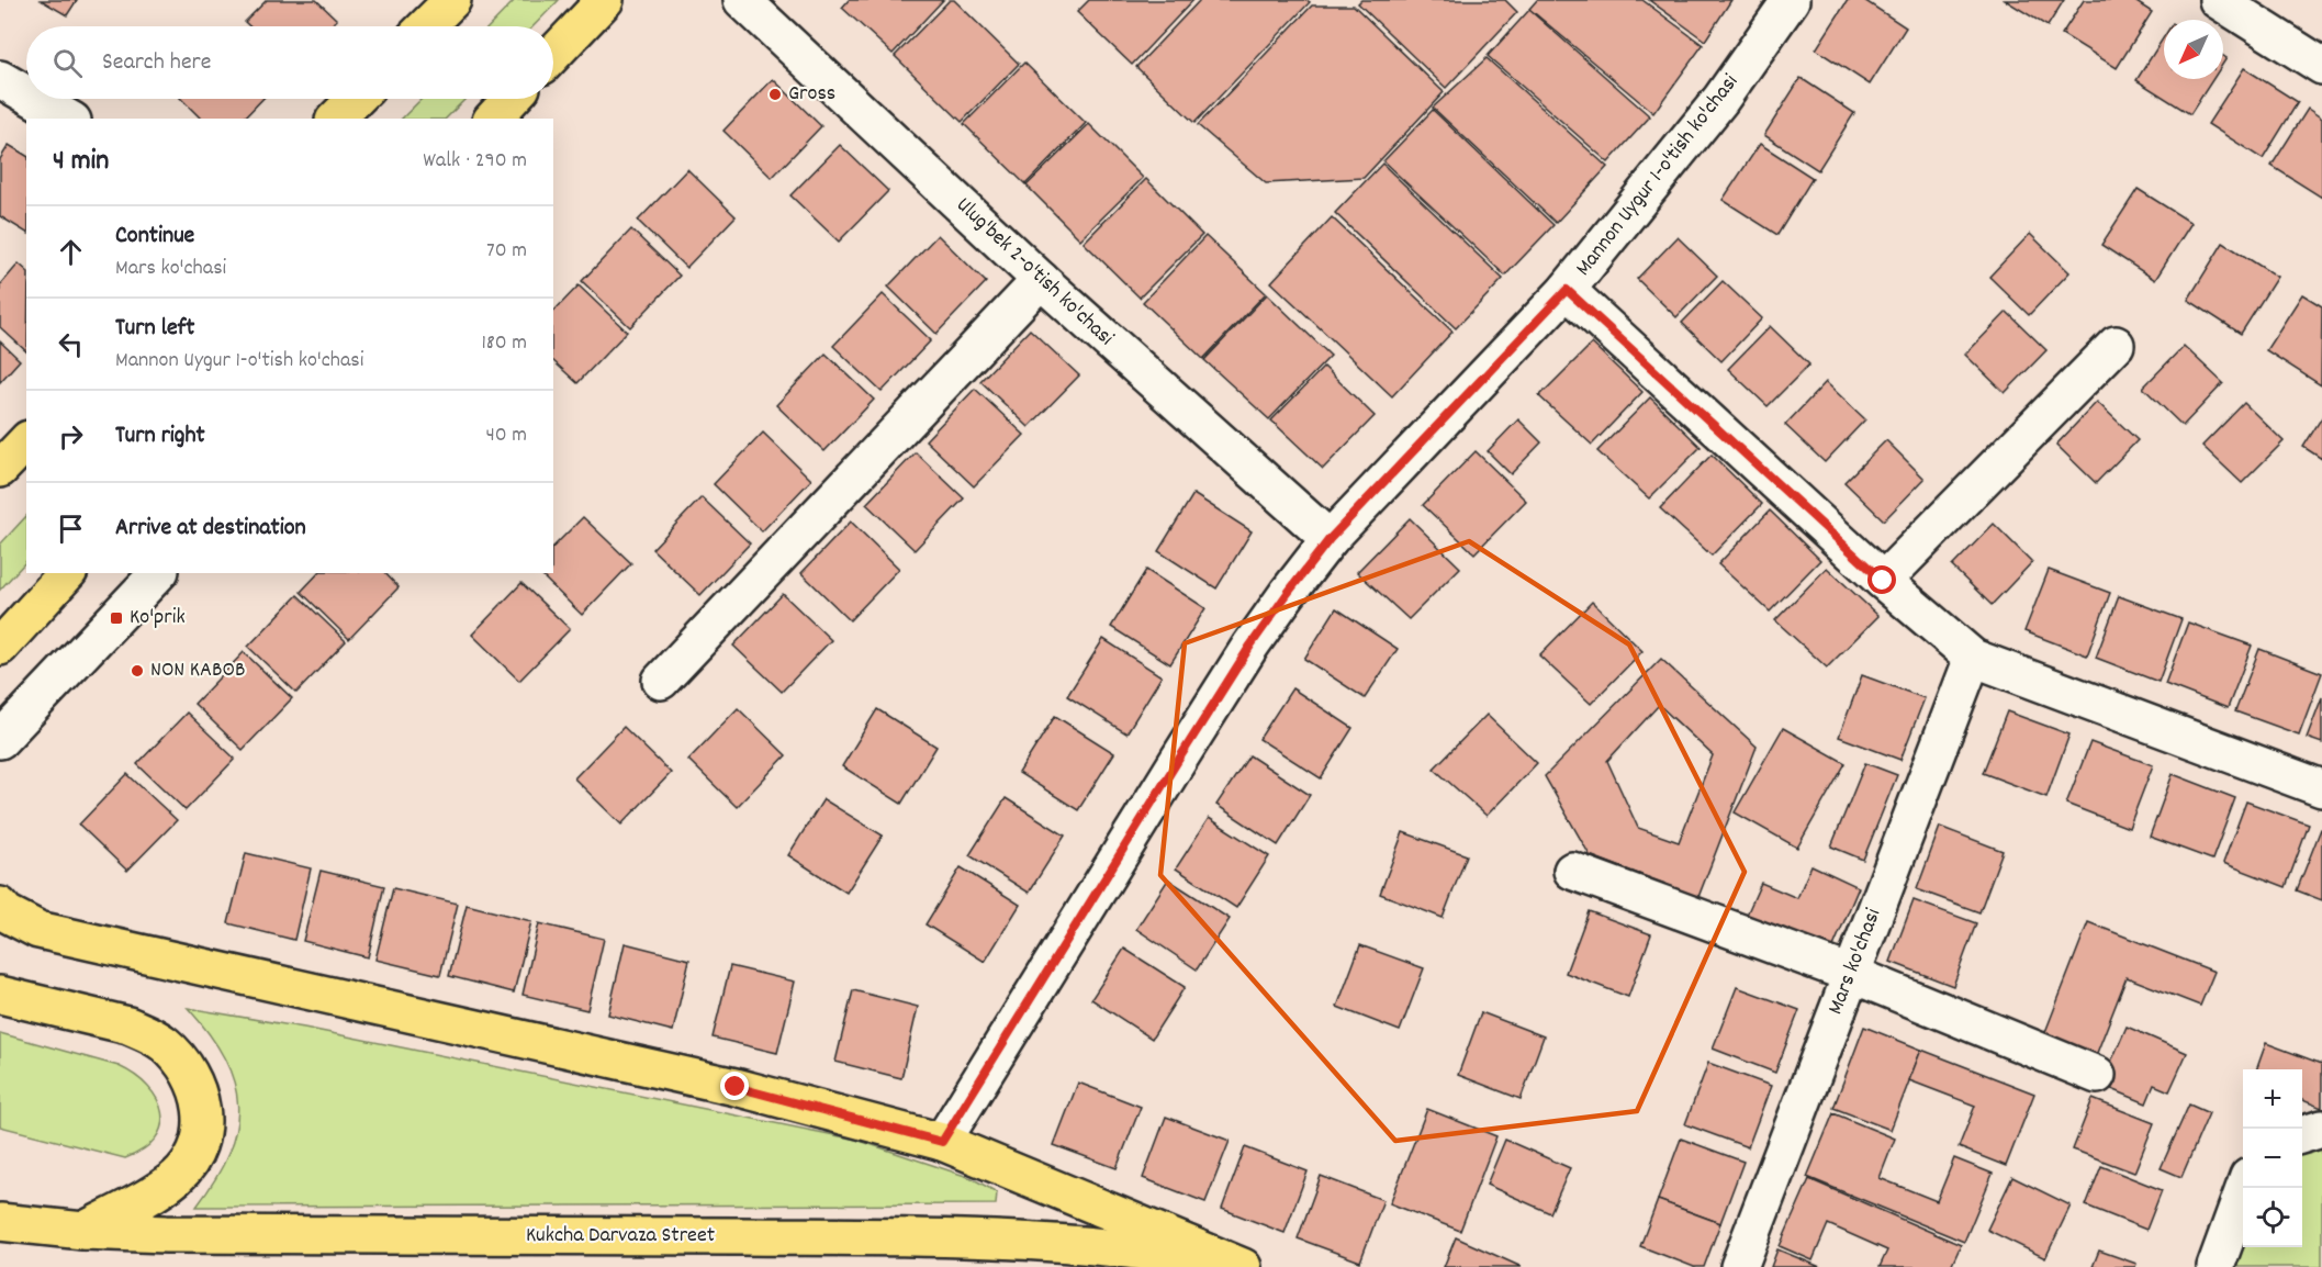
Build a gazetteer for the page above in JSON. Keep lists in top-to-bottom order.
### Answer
{
  "streets": {
    "main road": ["Kukcha Darvaza Street"],
    "street": ["Mannon Uygur 1-o'tish ko'chasi", "Ulug'bek 2-o'tish ko'chasi", "Mars ko'chasi"]
  },
  "crossings": [
    ["Mannon Uygur 1-o'tish ko'chasi", "Ulug'bek 2-o'tish ko'chasi"]
  ],
  "places": {
    "other": ["Gross", "NON KABOB"],
    "transit": ["Ko'prik"]
  },
  "north": "bottom left",
  "page": {
    "search": "Search here",
    "heading": ["4 min", "Walk · 290 m"],
    "list": [
      ["Continue", "Mars ko'chasi", "70 m"],
      ["Turn left", "Mannon Uygur 1-o'tish ko'chasi", "180 m"],
      ["Turn right", "40 m"],
      "Arrive at destination"
    ],
    "map_buttons": ["+", "−"]
  }
}
